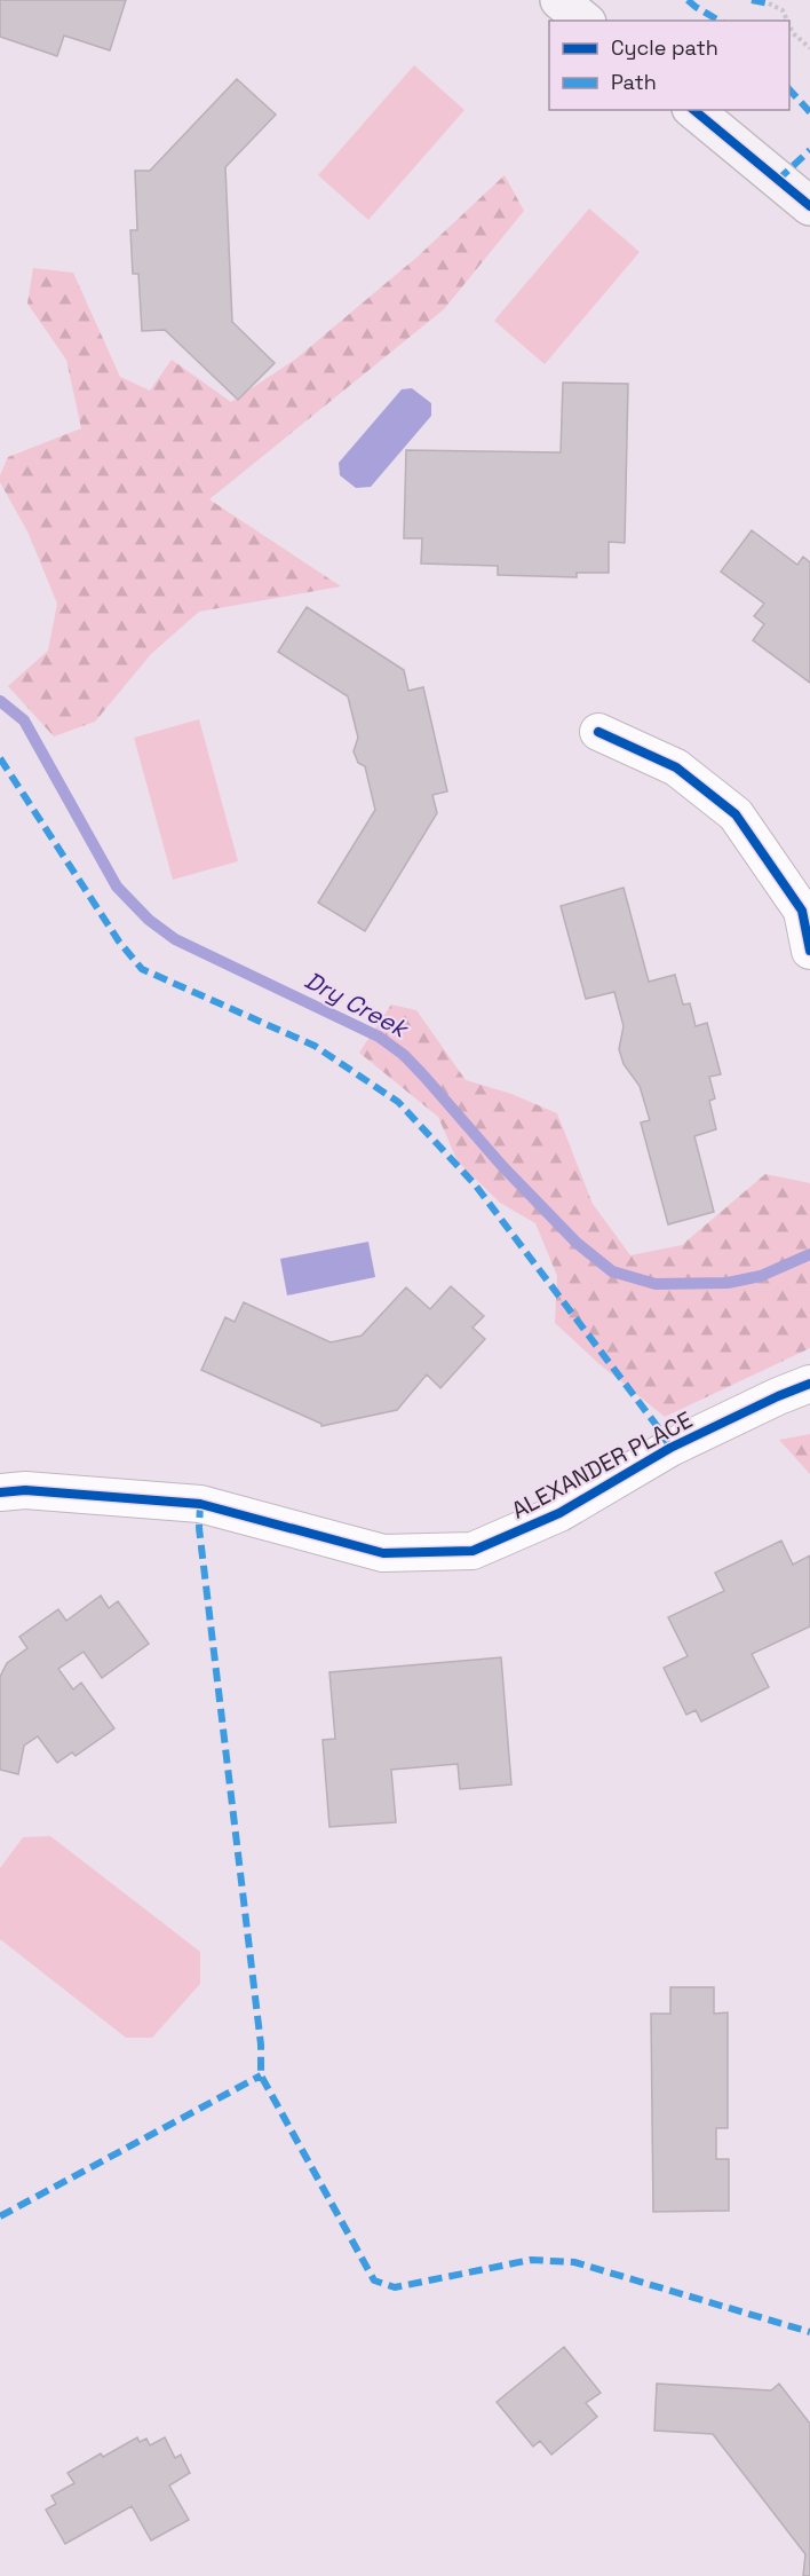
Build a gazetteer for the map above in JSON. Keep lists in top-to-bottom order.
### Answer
{
  "streets": {
    "street": ["ALEXANDER PLACE"]
  },
  "water": ["Dry Creek"],
  "legend": ["Cycle path", "Path"]
}
